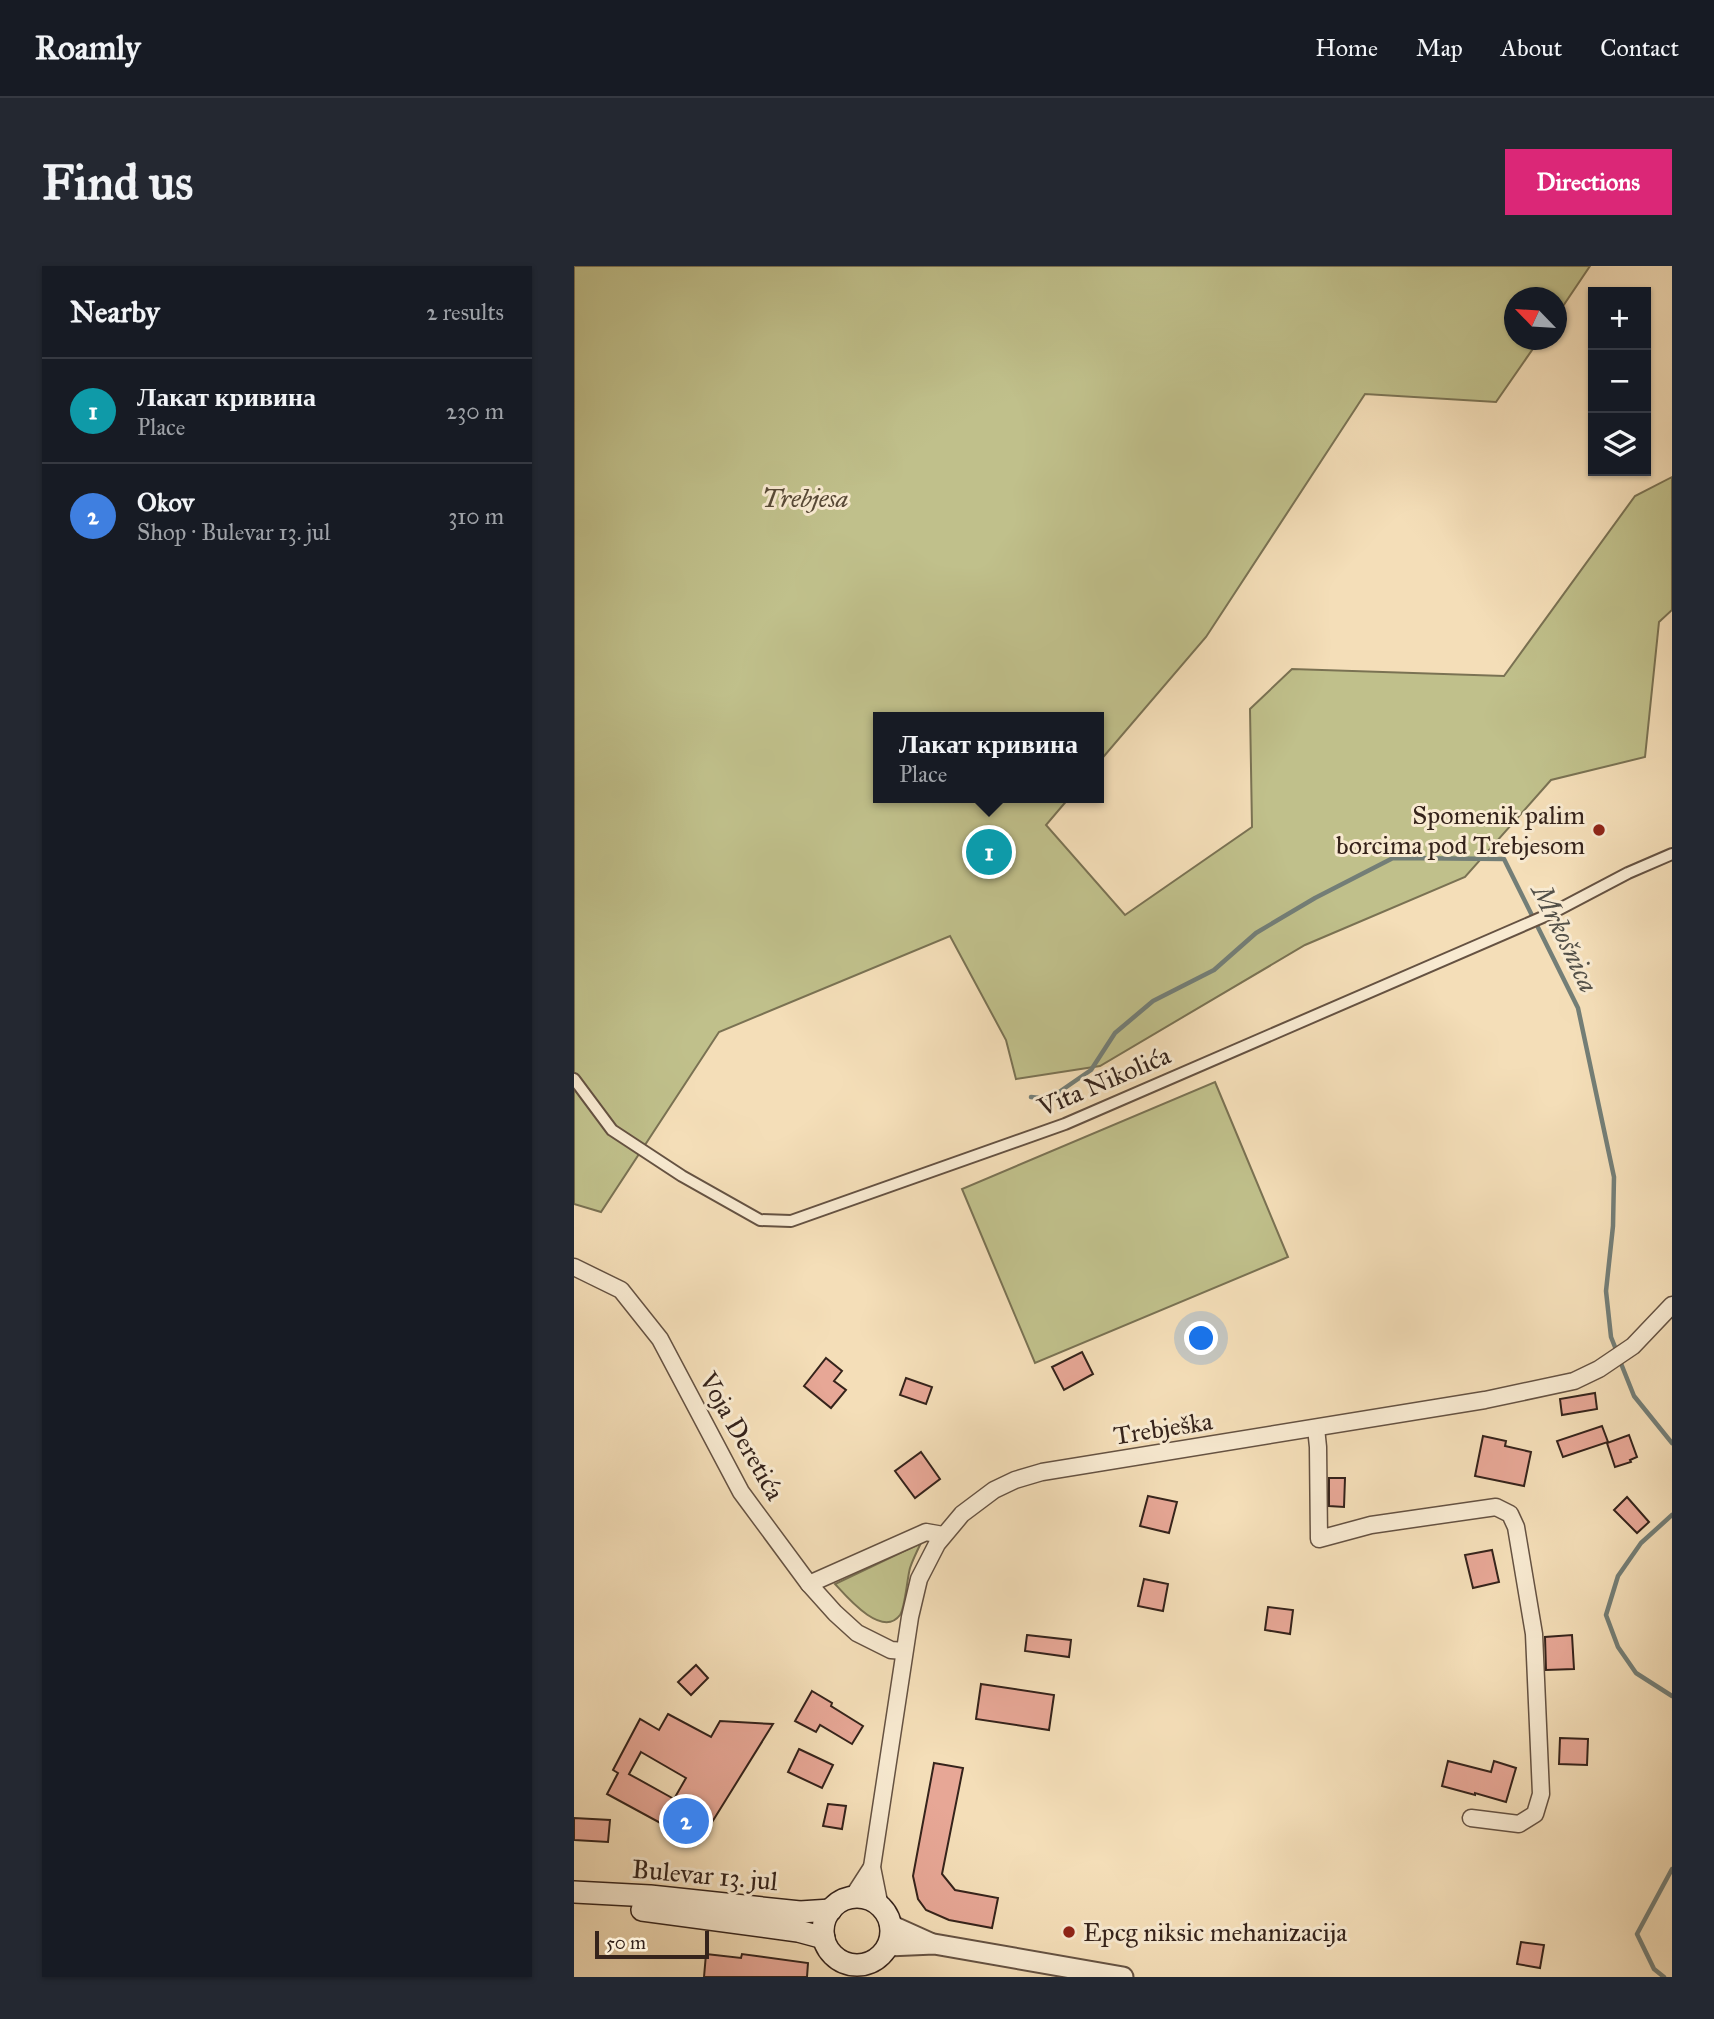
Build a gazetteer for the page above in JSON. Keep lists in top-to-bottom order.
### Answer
{
  "streets": {
    "main road": ["Bulevar 13. jul"],
    "street": ["Vita Nikolića", "Trebješka", "Voja Deretića"]
  },
  "crossings": [
    ["Trebješka", "Voja Deretića"]
  ],
  "water": ["Mrkošnica"],
  "parks": ["Trebjesa"],
  "places": ["Spomenik palim borcima pod Trebjesom", "Epcg niksic mehanizacija"],
  "scale_bar": "50 m",
  "north": "top left",
  "page": {
    "header": "Roamly",
    "nav": [
      "Home",
      "Map",
      "About",
      "Contact"
    ],
    "buttons": "Directions",
    "title": "Find us",
    "heading": ["Nearby", "2 results"],
    "map_buttons": ["+", "−"],
    "list": [
      {
        "mark": "1",
        "name": "Лакат кривина",
        "note": "Place",
        "value": "230 m"
      },
      {
        "mark": "2",
        "name": "Okov",
        "note": "Shop · Bulevar 13. jul",
        "value": "310 m"
      }
    ],
    "popup": ["Лакат кривина", "Place"],
    "pins": ["1", "2"],
    "scale": "50 m"
  }
}
